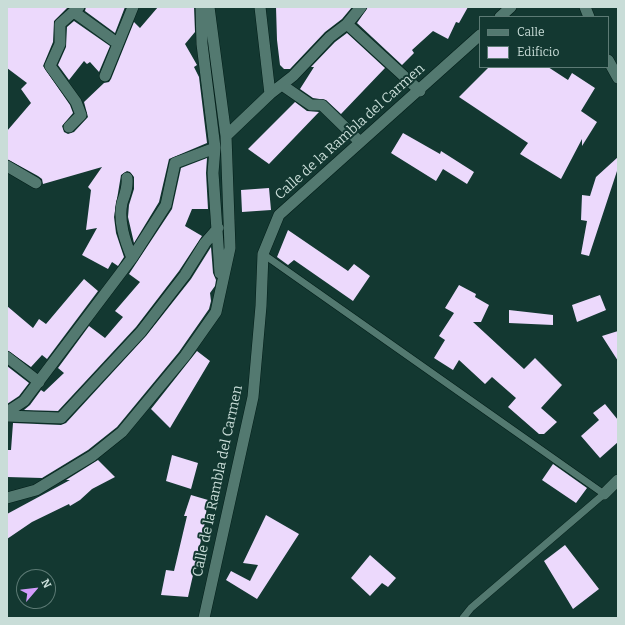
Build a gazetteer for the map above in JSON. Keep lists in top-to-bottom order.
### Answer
{
  "streets": {
    "street": ["Calle de la Rambla del Carmen"]
  },
  "legend": ["Calle", "Edificio"],
  "north": "top right"
}
